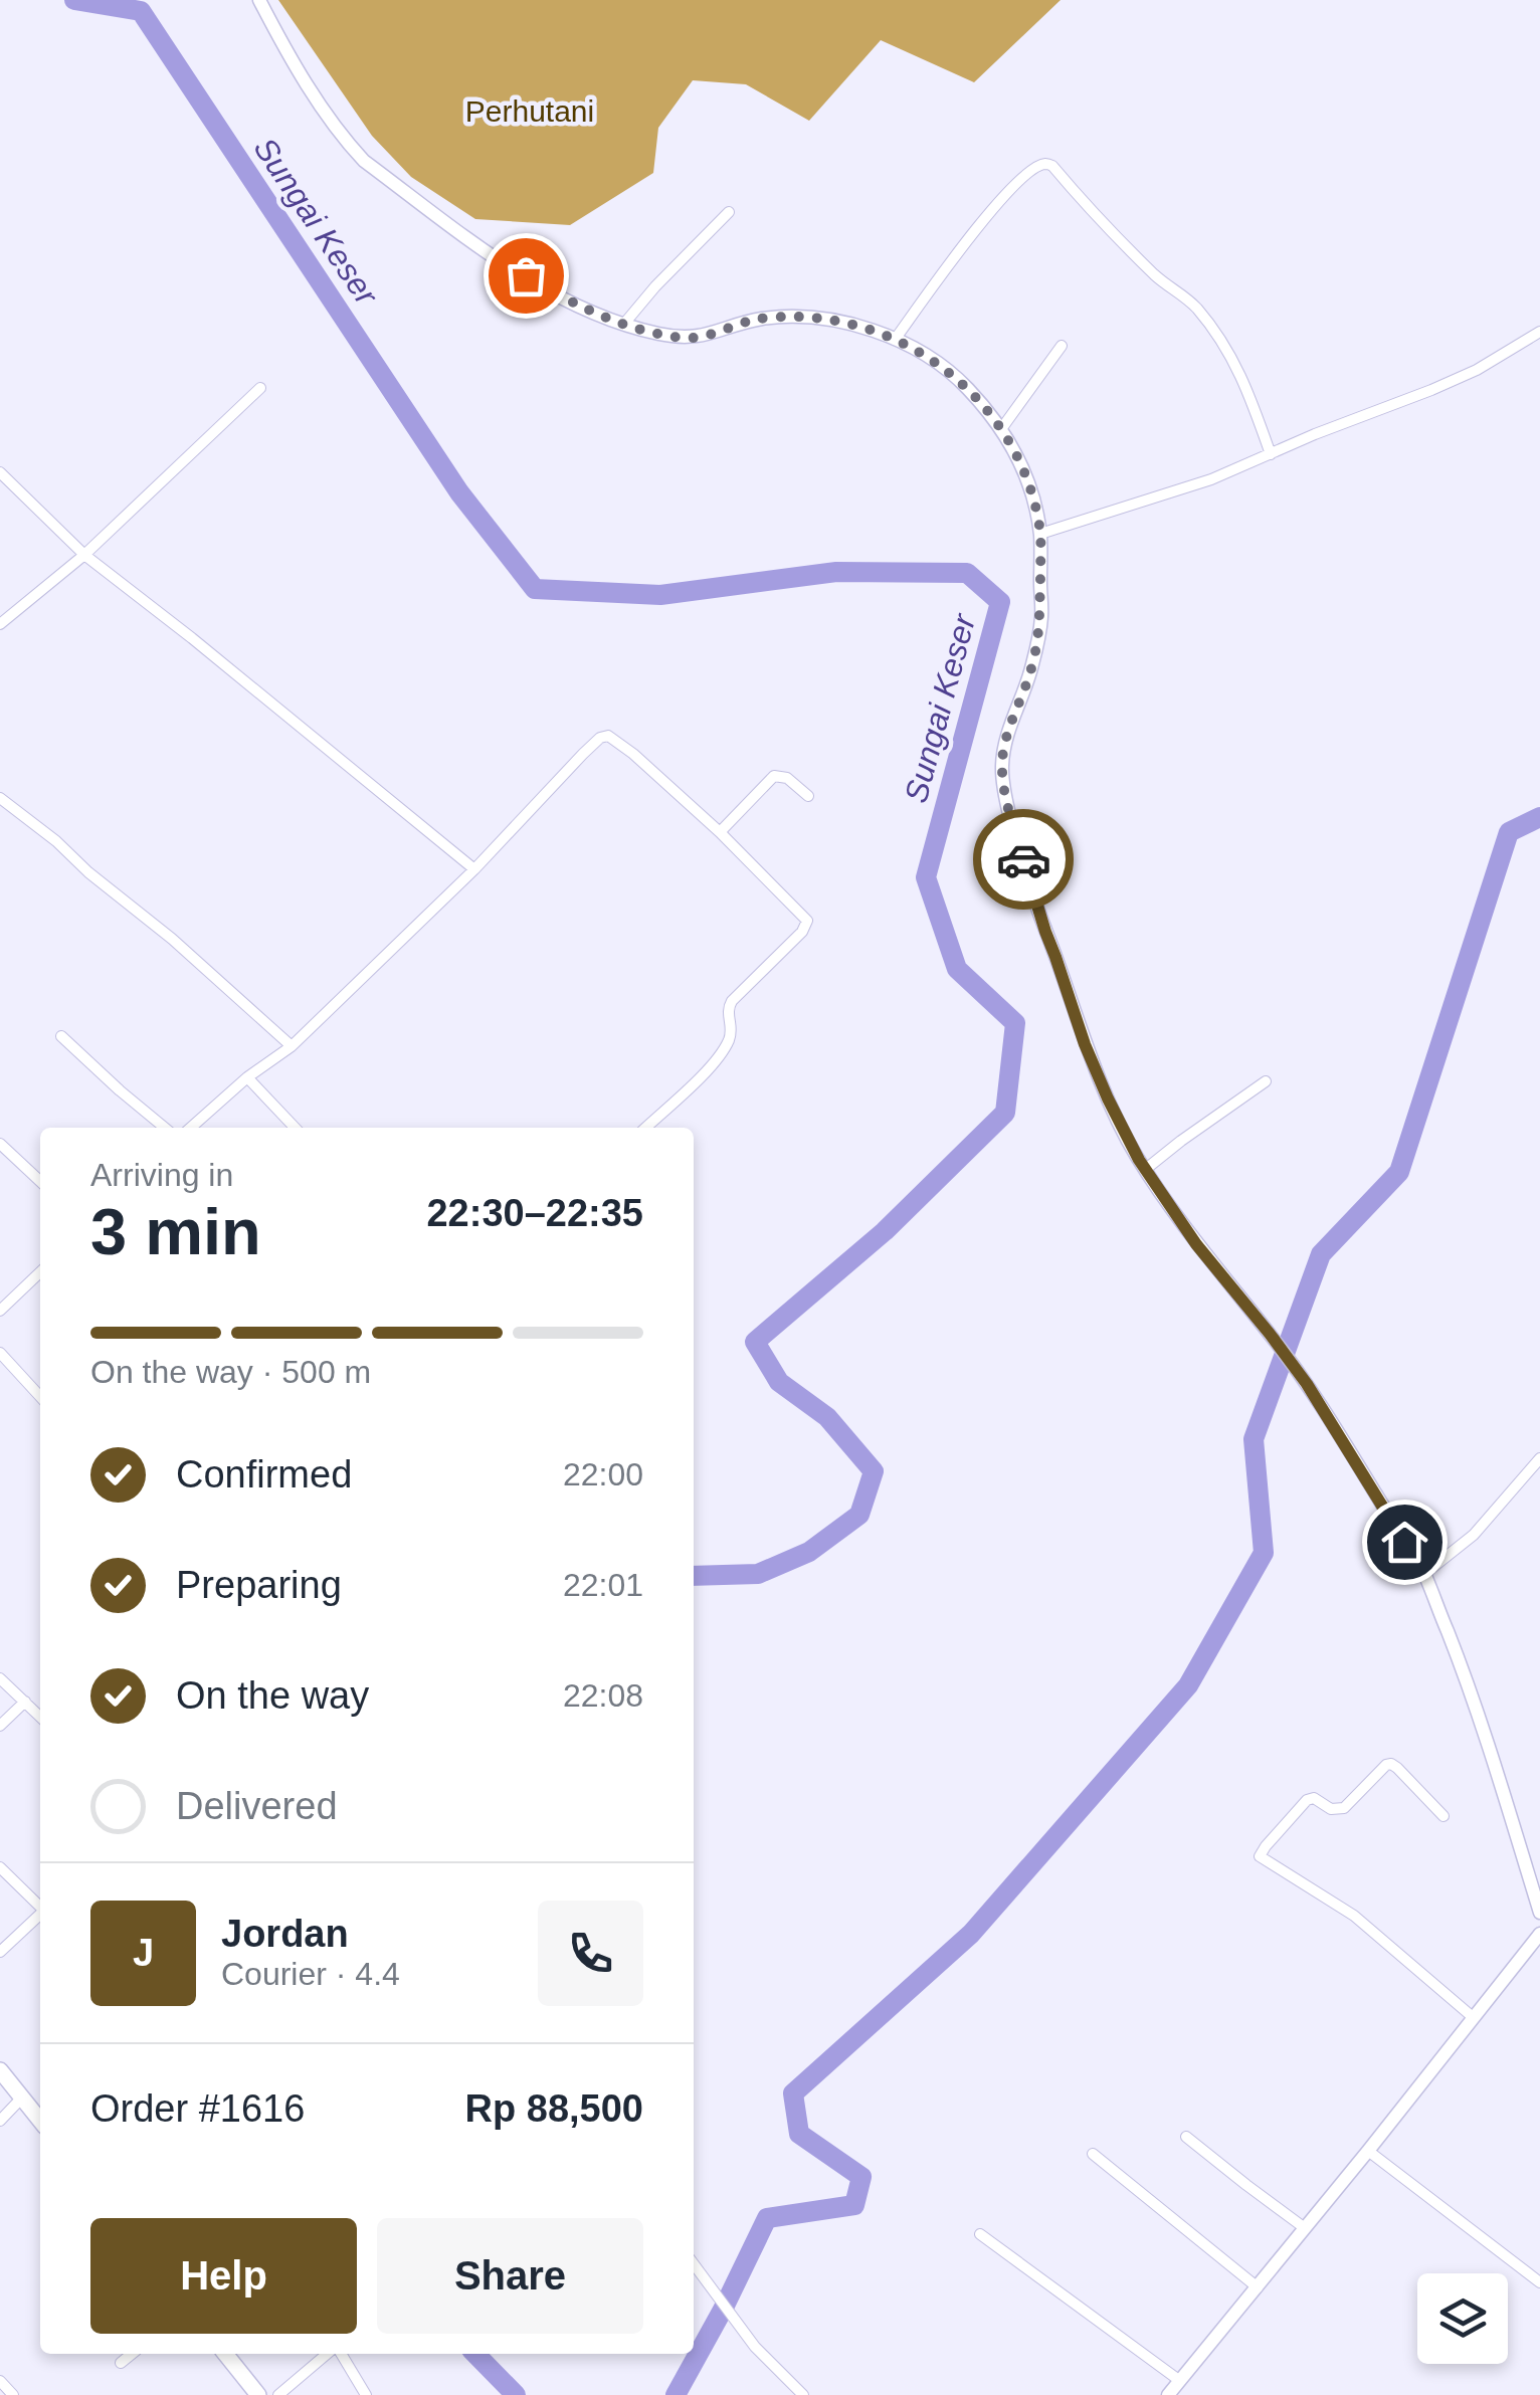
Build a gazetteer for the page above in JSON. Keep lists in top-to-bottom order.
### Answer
{
  "water": ["Sungai Keser"],
  "parks": ["Perhutani"],
  "page": {
    "heading": ["3 min", "Arriving in", "22:30–22:35"],
    "panel": [
      "Jordan",
      "Courier · 4.4",
      "Order #1616",
      "Rp 88,500"
    ],
    "bar": "On the way · 500 m",
    "list": [
      ["Confirmed", "22:00"],
      ["Preparing", "22:01"],
      ["On the way", "22:08"],
      "Delivered"
    ],
    "round": "J",
    "buttons": ["Help", "Share"]
  }
}
